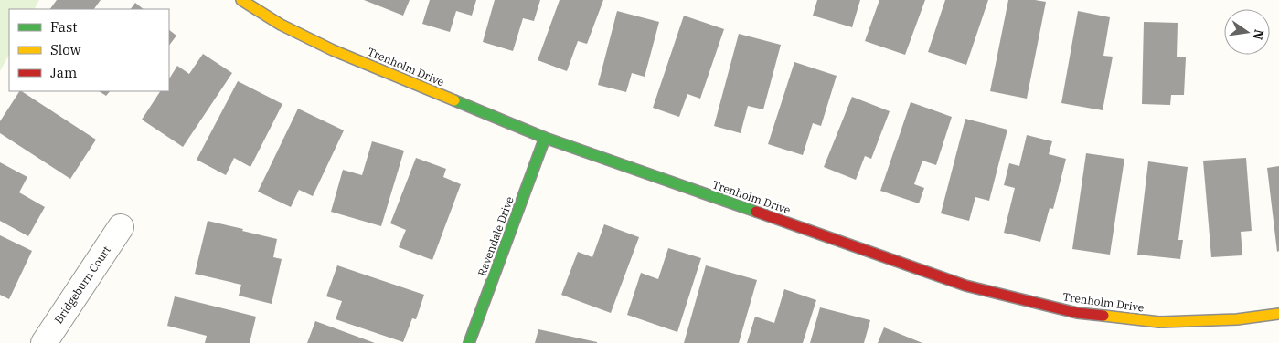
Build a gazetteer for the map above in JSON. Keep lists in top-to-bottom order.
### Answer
{
  "streets": {
    "street": ["Trenholm Drive", "Ravendale Drive", "Bridgeburn Court"]
  },
  "crossings": [
    ["Trenholm Drive", "Ravendale Drive"]
  ],
  "legend": ["Fast", "Slow", "Jam"],
  "north": "right"
}
